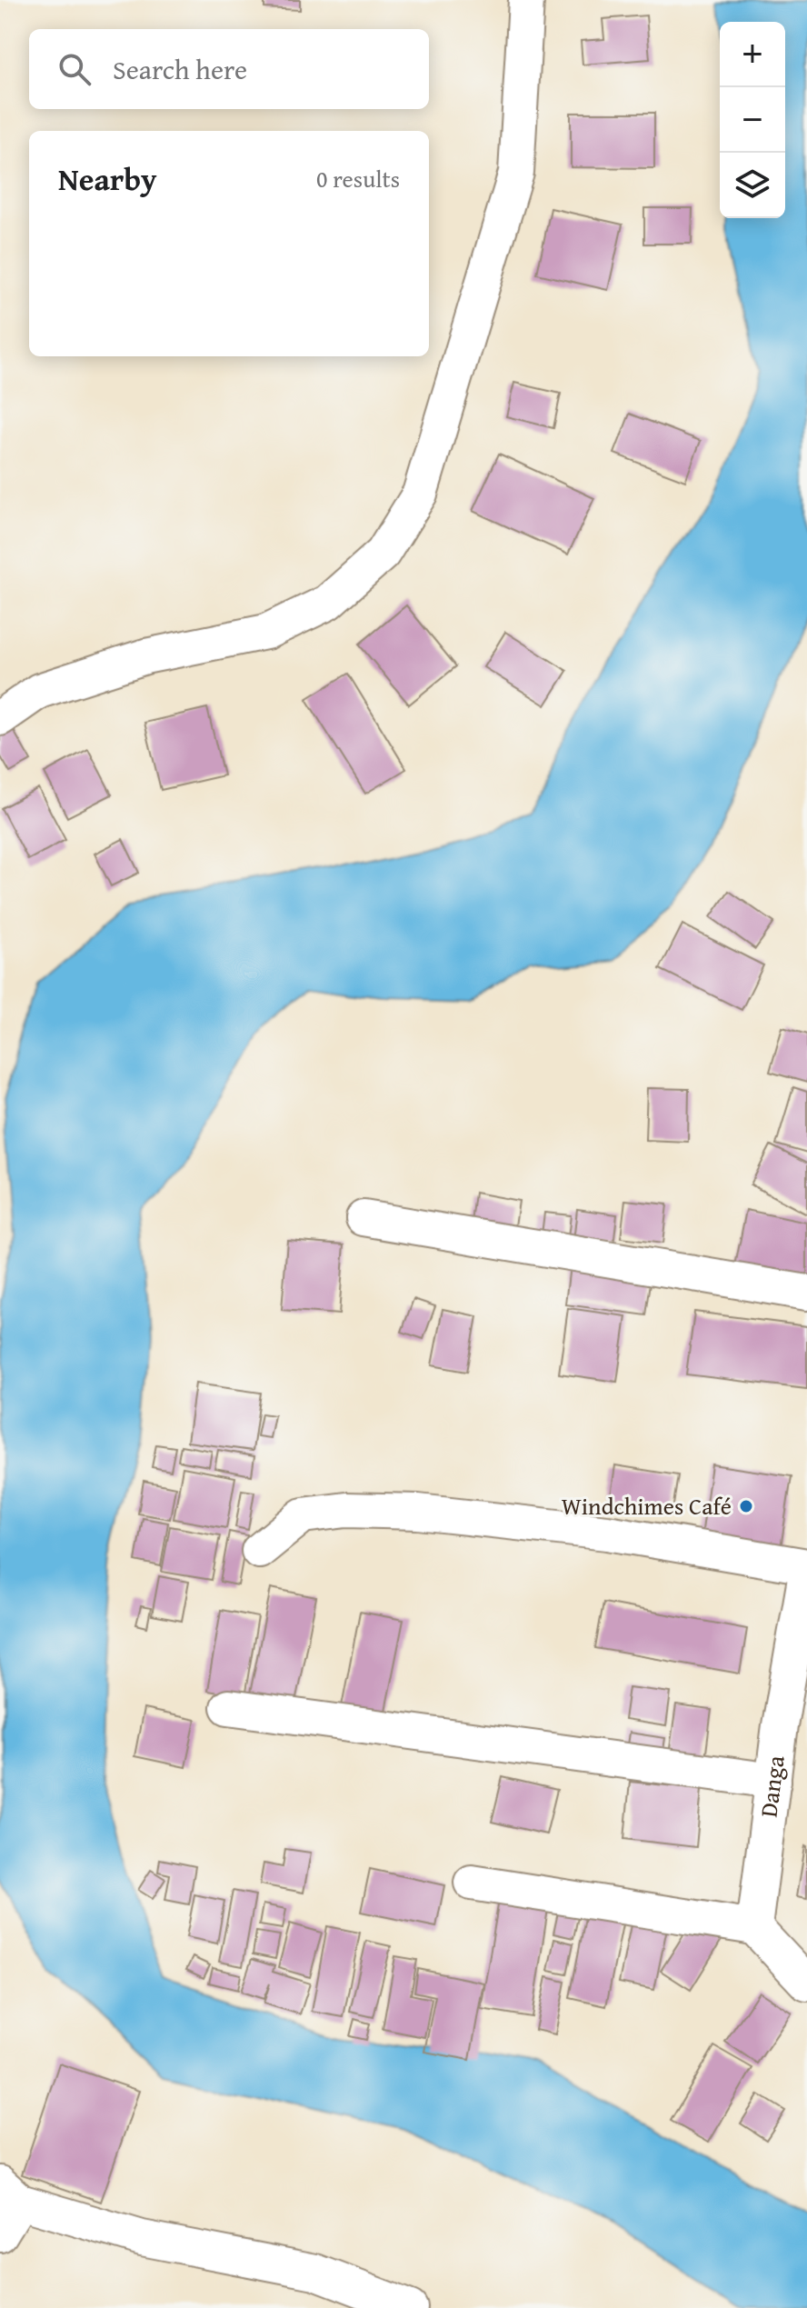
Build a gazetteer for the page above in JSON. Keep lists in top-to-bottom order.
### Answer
{
  "streets": {
    "street": ["Danga"]
  },
  "places": ["Windchimes Café"],
  "page": {
    "map_buttons": ["+", "−"],
    "search": "Search here",
    "heading": ["Nearby", "0 results"]
  }
}
